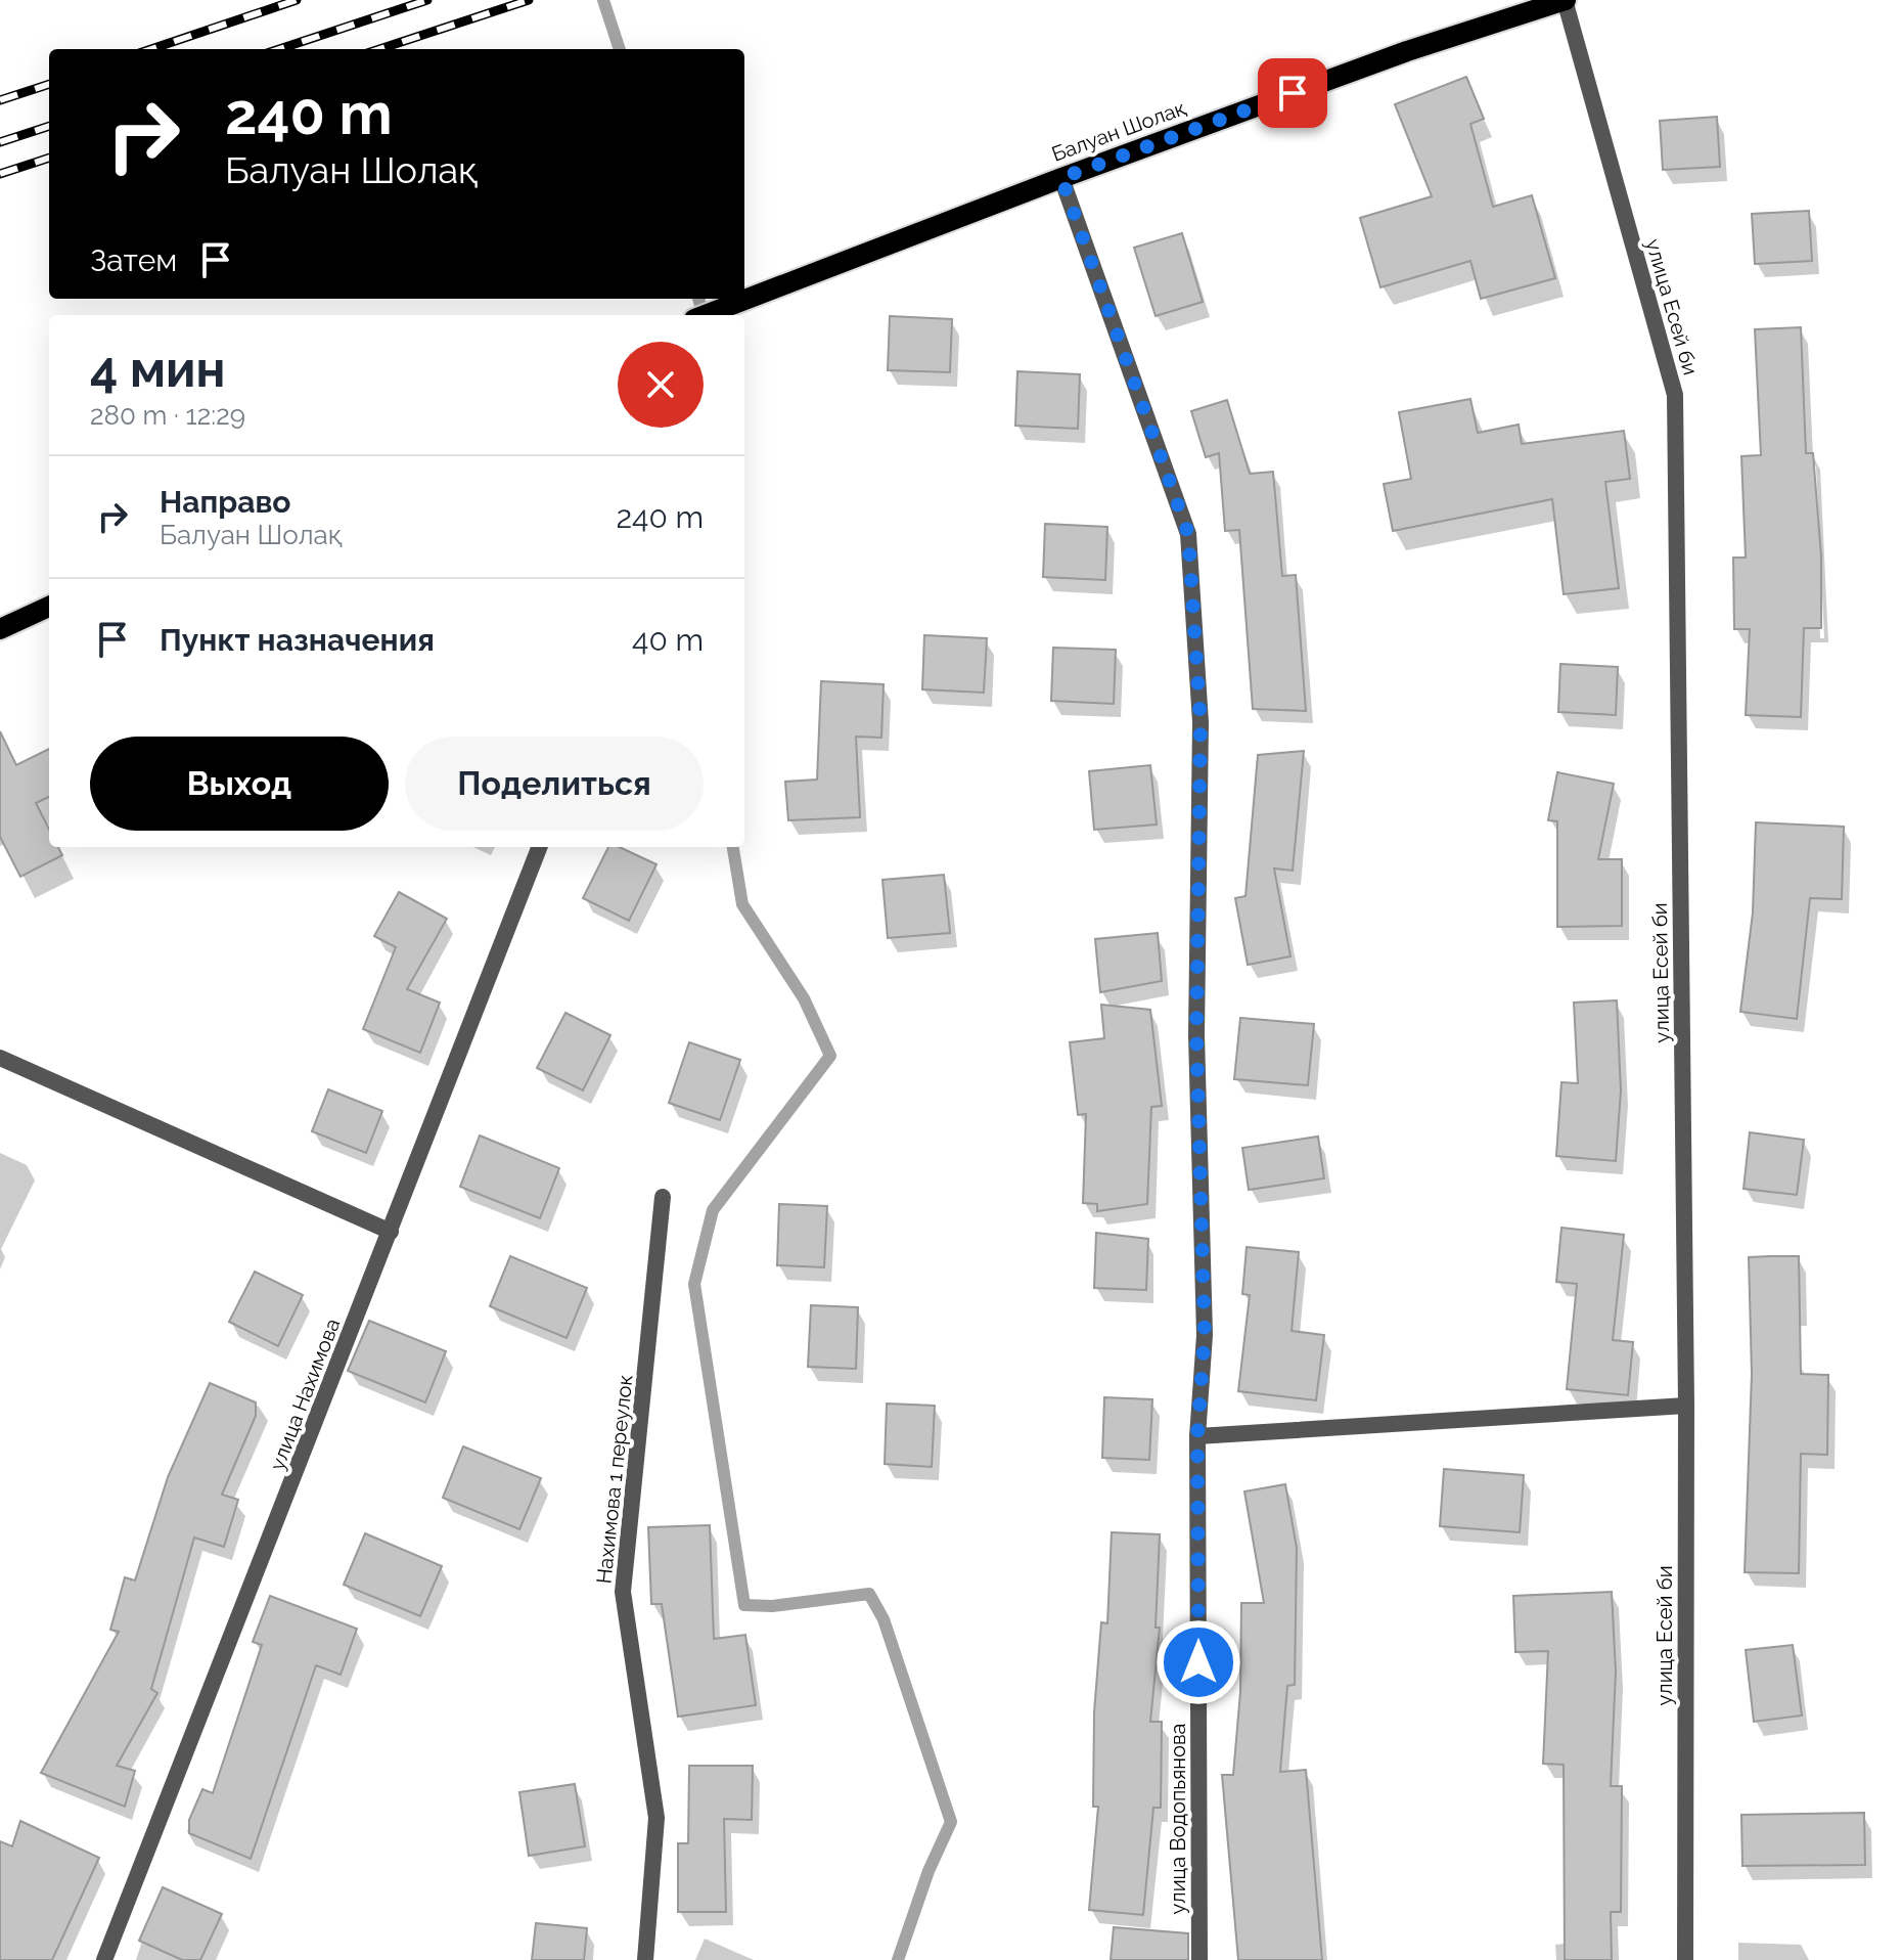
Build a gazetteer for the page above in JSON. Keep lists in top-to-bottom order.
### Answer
{
  "streets": {
    "main road": ["Балуан Шолақ"],
    "street": [
      "улица Есей би",
      "улица Нахимова",
      "Нахимова 1 переулок",
      "улица Водопьянова"
    ]
  },
  "crossings": [
    ["Балуан Шолақ", "улица Есей би"],
    ["Балуан Шолақ", "улица Водопьянова"]
  ],
  "page": {
    "turn": ["240 m", "Балуан Шолақ"],
    "then": "Затем",
    "heading": ["4 мин", "280 m · 12:29"],
    "list": [
      {
        "name": "Направо",
        "note": "Балуан Шолақ",
        "value": "240 m"
      },
      {
        "name": "Пункт назначения",
        "value": "40 m"
      }
    ],
    "buttons": ["Выход", "Поделиться"]
  }
}
